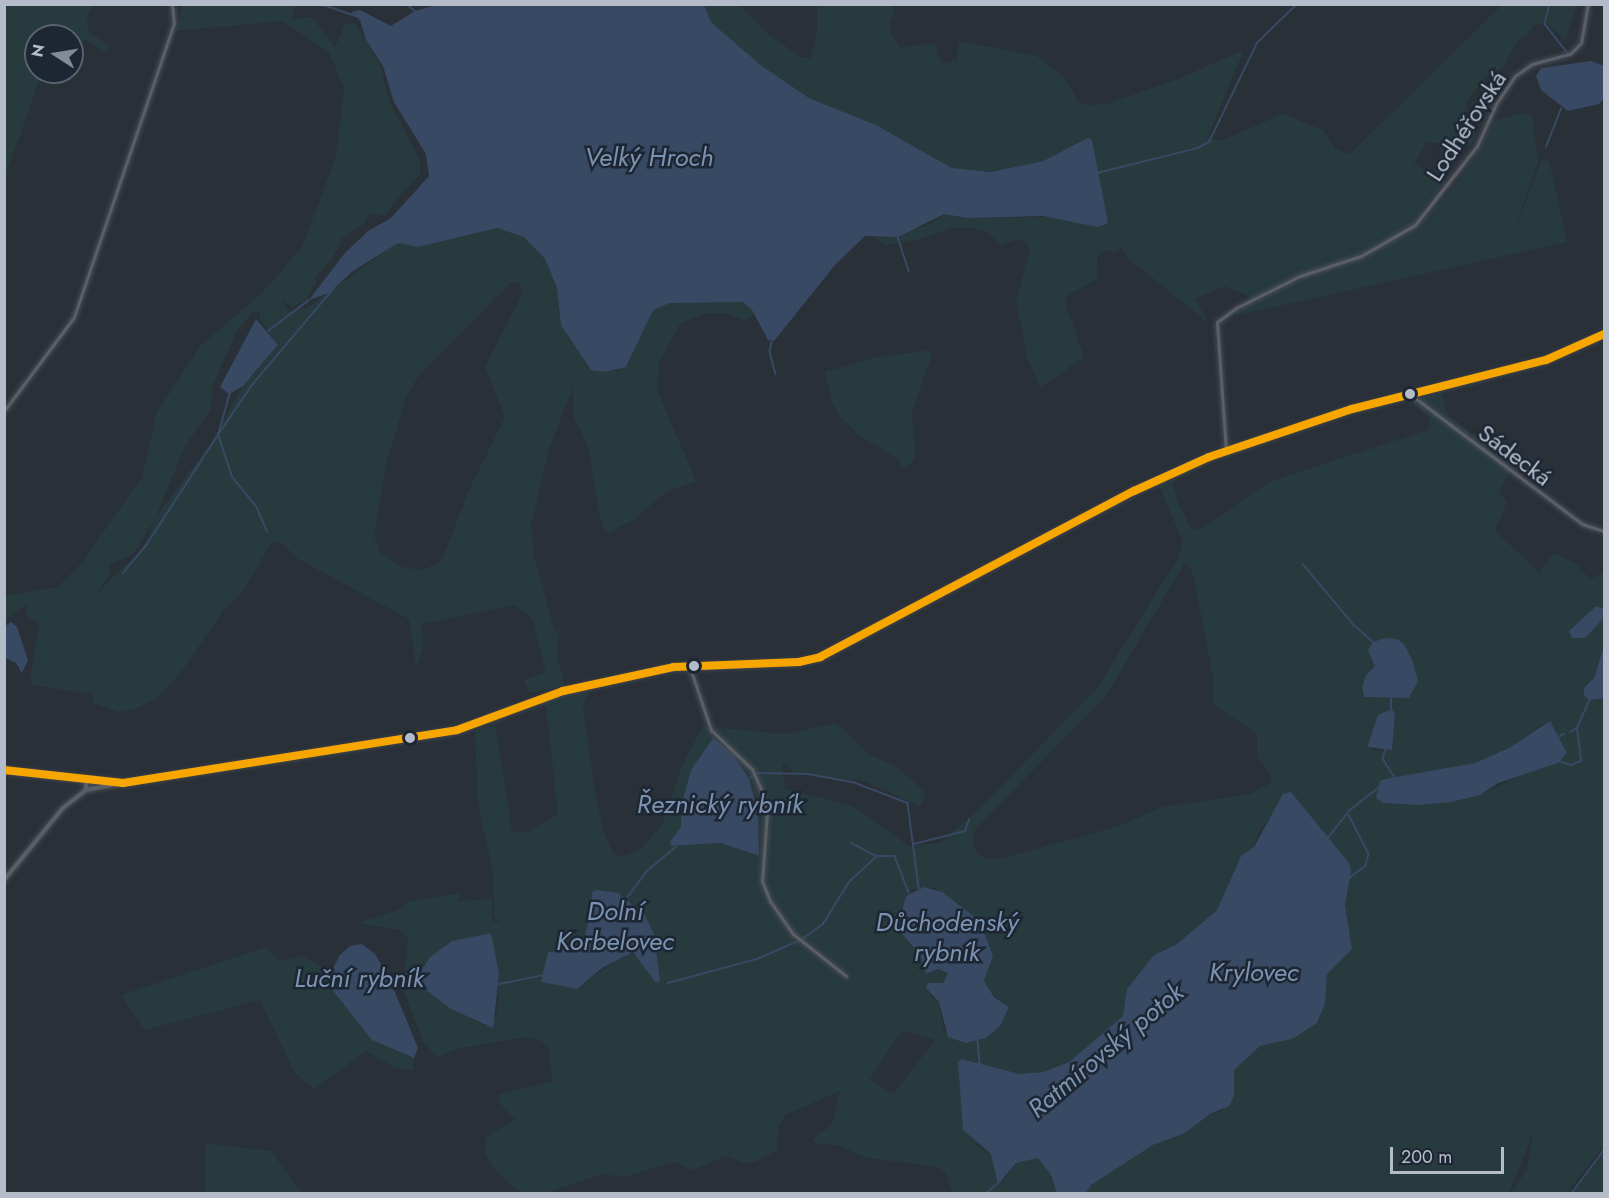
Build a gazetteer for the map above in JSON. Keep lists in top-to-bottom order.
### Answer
{
  "streets": {
    "street": ["Lodhéřovská", "Sádecká"]
  },
  "water": [
    "Velký Hroch",
    "Řeznický rybník",
    "Dolní Korbelovec",
    "Důchodenský rybník",
    "Krylovec",
    "Luční rybník",
    "Ratmírovský potok"
  ],
  "scale_bar": "200 m",
  "north": "left"
}
